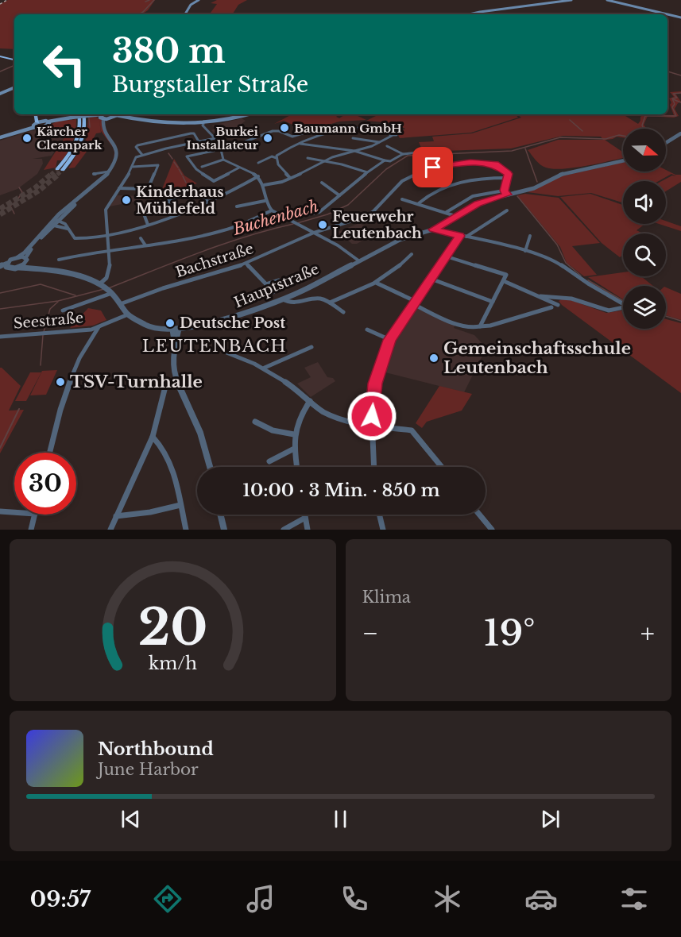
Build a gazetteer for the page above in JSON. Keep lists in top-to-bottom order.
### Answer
{
  "streets": {
    "street": ["Bachstraße", "Hauptstraße", "Seestraße"]
  },
  "crossings": [
    ["Bachstraße", "Hauptstraße"],
    ["Hauptstraße", "Seestraße"]
  ],
  "districts": ["LEUTENBACH"],
  "water": ["Buchenbach"],
  "places": [
    "Baumann GmbH",
    "Kärcher Cleanpark",
    "Burkei Installateur",
    "Kinderhaus Mühlefeld",
    "Feuerwehr Leutenbach",
    "Deutsche Post",
    "Gemeinschaftsschule Leutenbach",
    "TSV-Turnhalle"
  ],
  "north": "right",
  "page": {
    "turn": ["380 m", "Burgstaller Straße"],
    "limit": "30",
    "trip": "10:00 · 3 Min. · 850 m",
    "tile": "Klima",
    "heat": ["−", "19°", "+"],
    "song": ["Northbound", "June Harbor"],
    "tabs": "09:57",
    "gauge": ["20", "km/h"]
  }
}
